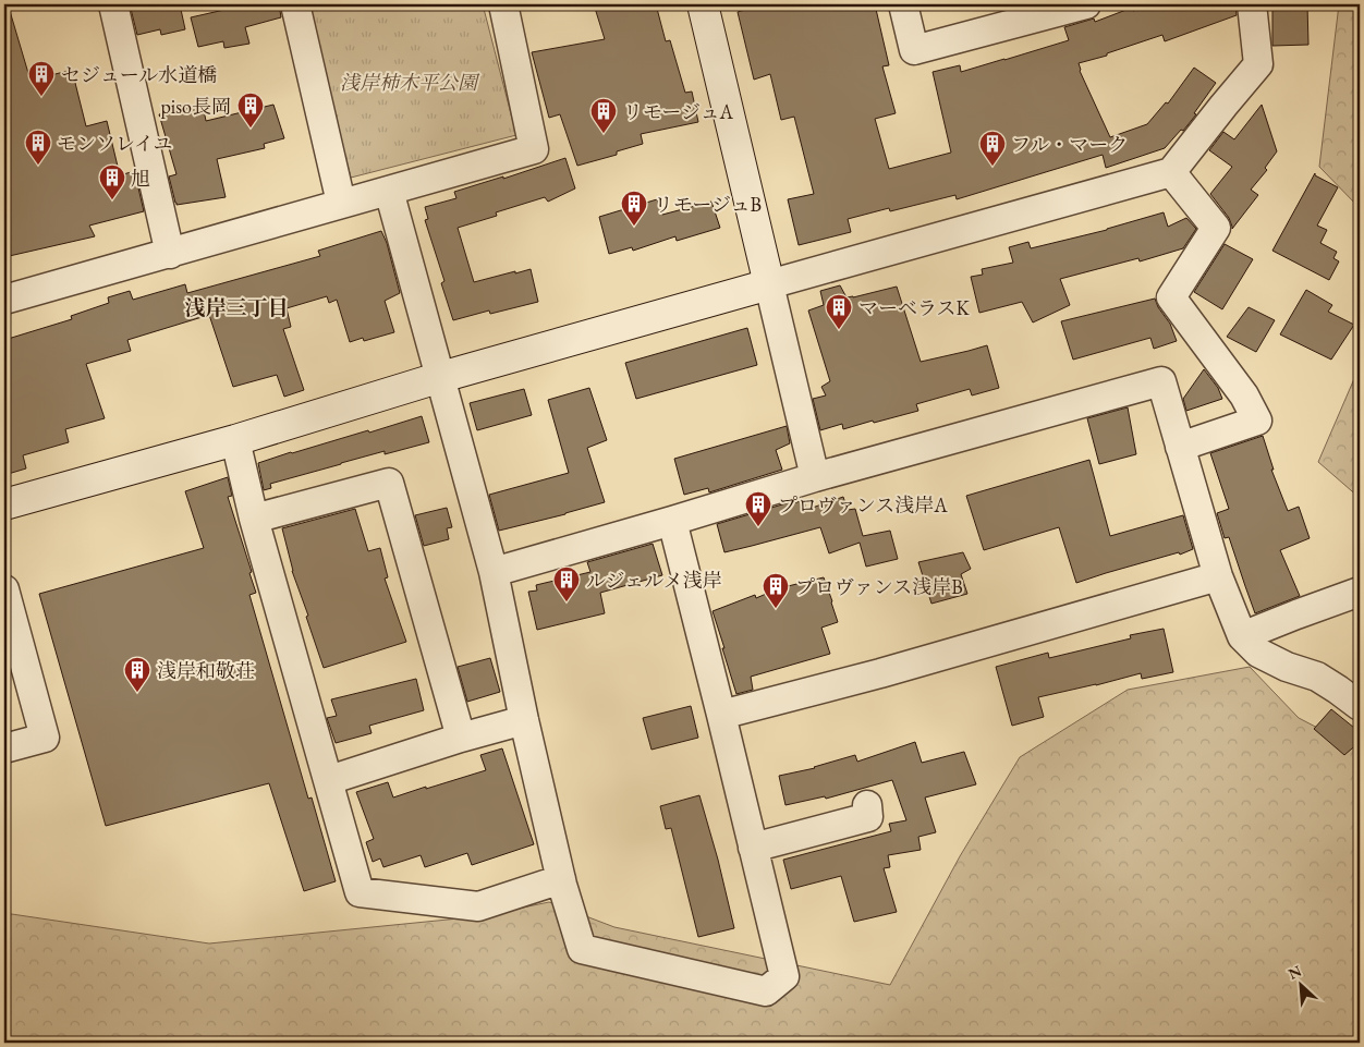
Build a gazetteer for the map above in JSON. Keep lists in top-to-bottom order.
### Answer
{
  "districts": ["浅岸三丁目"],
  "parks": ["浅岸柿木平公園"],
  "places": {
    "building": [
      "セジュール水道橋",
      "piso長岡",
      "リモージュA",
      "モンソレイユ",
      "フル・マーク",
      "旭",
      "リモージュB",
      "マーベラスK",
      "プロヴァンス浅岸A",
      "ルジェルメ浅岸",
      "プロヴァンス浅岸B",
      "浅岸和敬荘"
    ]
  },
  "north": "top left"
}
